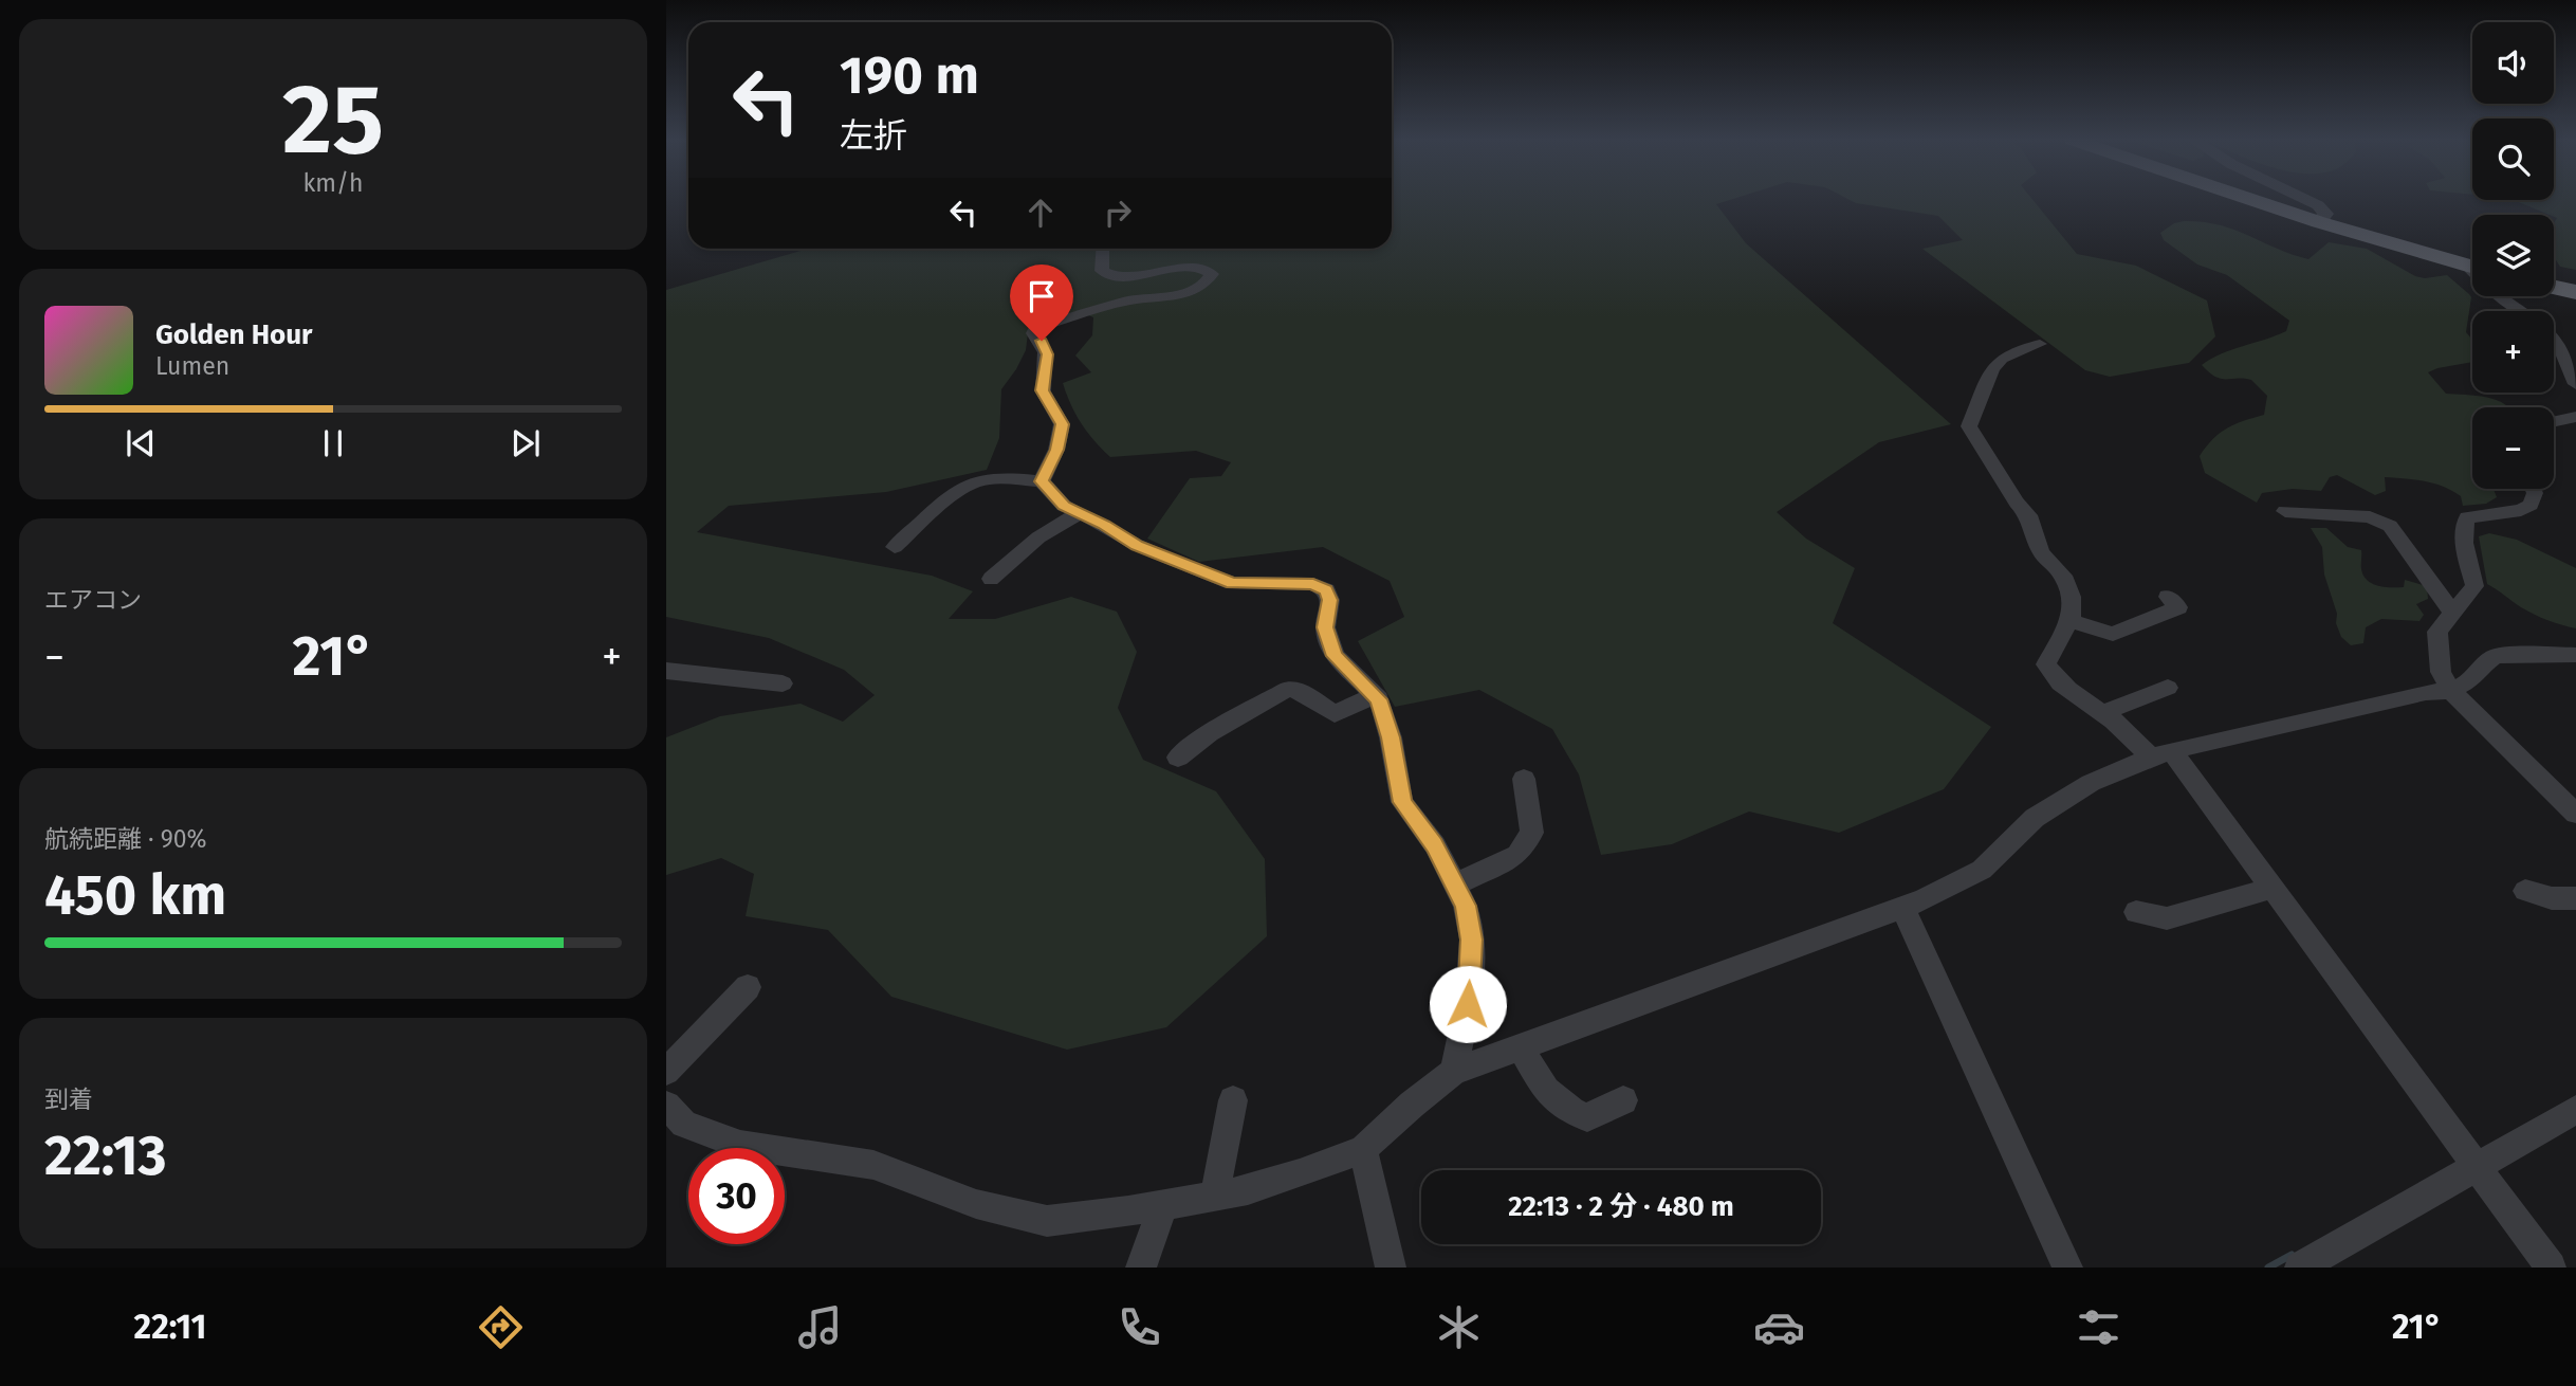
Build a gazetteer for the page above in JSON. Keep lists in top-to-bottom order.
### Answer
{
  "page": {
    "tile": [
      ["25", "km/h"],
      "エアコン",
      ["航続距離 · 90%", "450 km"],
      ["到着", "22:13"]
    ],
    "map_buttons": ["+", "−"],
    "turn": ["190 m", "左折"],
    "song": ["Golden Hour", "Lumen"],
    "heat": ["−", "21°", "+"],
    "limit": "30",
    "trip": "22:13 · 2 分 · 480 m",
    "tabs": ["22:11", "21°"]
  }
}
